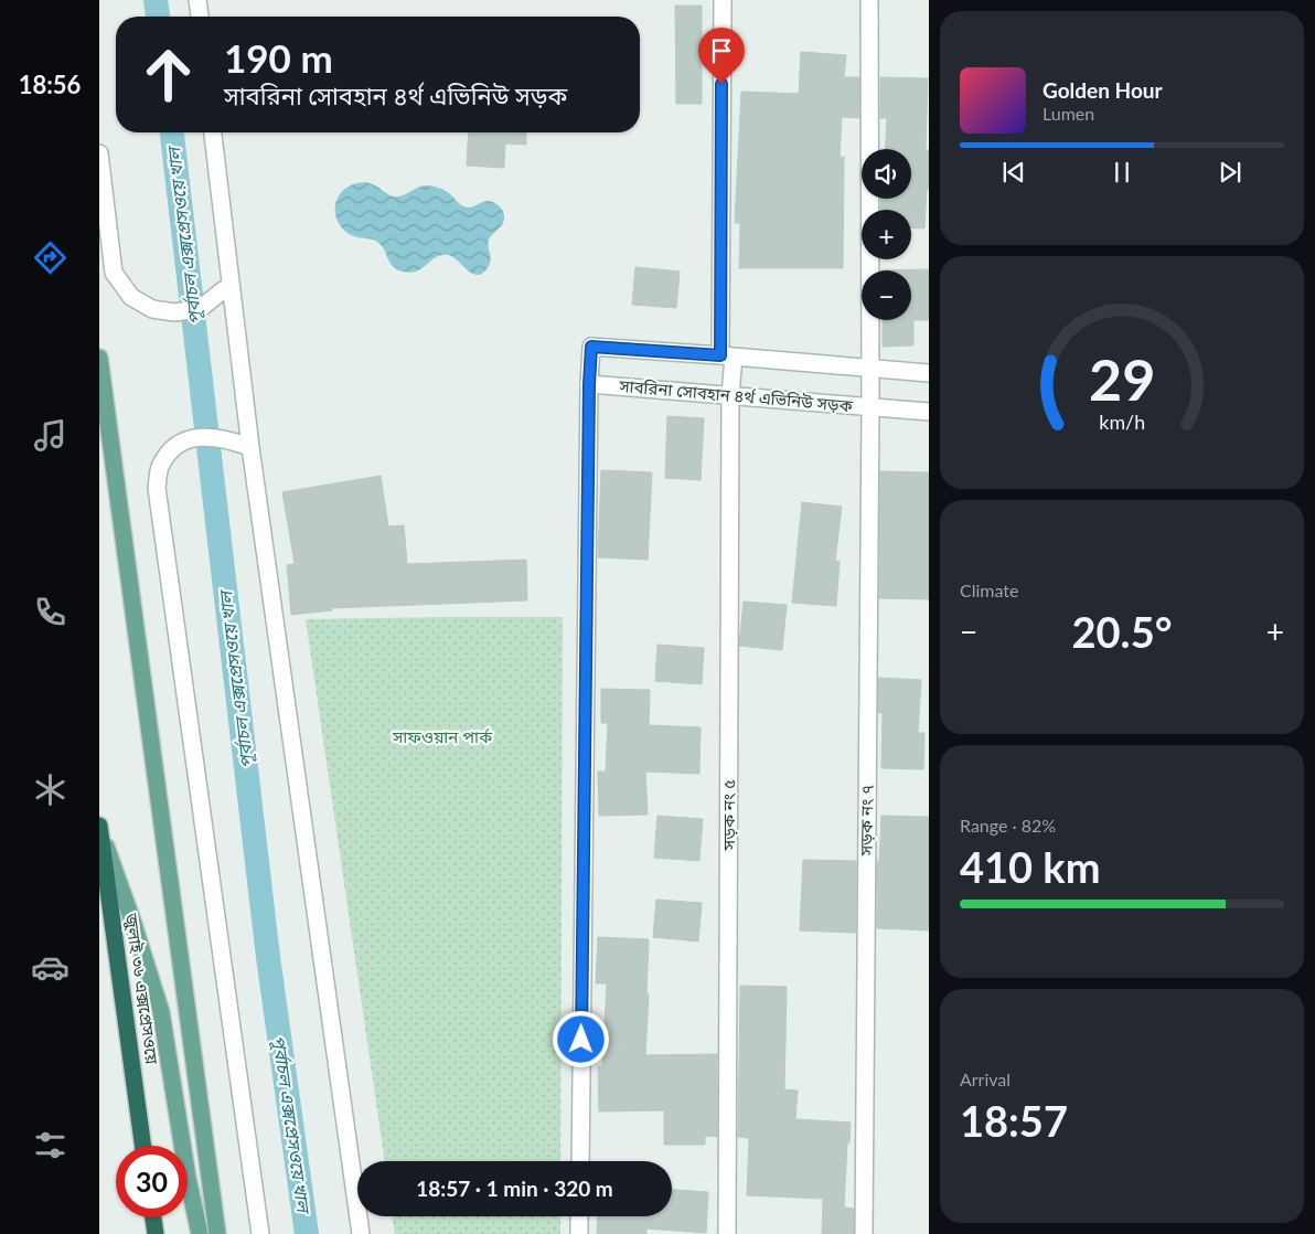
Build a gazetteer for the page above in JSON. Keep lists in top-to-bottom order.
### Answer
{
  "streets": {
    "highway": ["জুলাই ৩৬ এক্সপ্রেসওয়ে"],
    "street": ["সাবরিনা সোবহান ৪র্থ এভিনিউ সড়ক", "সড়ক নং ৫", "সড়ক নং ৭"]
  },
  "crossings": [
    ["সাবরিনা সোবহান ৪র্থ এভিনিউ সড়ক", "সড়ক নং ৫"],
    ["সাবরিনা সোবহান ৪র্থ এভিনিউ সড়ক", "সড়ক নং ৭"]
  ],
  "water": ["পূর্বাচল এক্সপ্রেসওয়ে খাল"],
  "parks": ["সাফওয়ান পার্ক"],
  "page": {
    "tabs": "18:56",
    "turn": ["190 m", "সাবরিনা সোবহান ৪র্থ এভিনিউ সড়ক"],
    "song": ["Golden Hour", "Lumen"],
    "map_buttons": ["+", "−"],
    "tile": [
      "Climate",
      ["Range · 82%", "410 km"],
      ["Arrival", "18:57"]
    ],
    "heat": ["−", "20.5°", "+"],
    "limit": "30",
    "trip": "18:57 · 1 min · 320 m",
    "gauge": ["29", "km/h"]
  }
}
